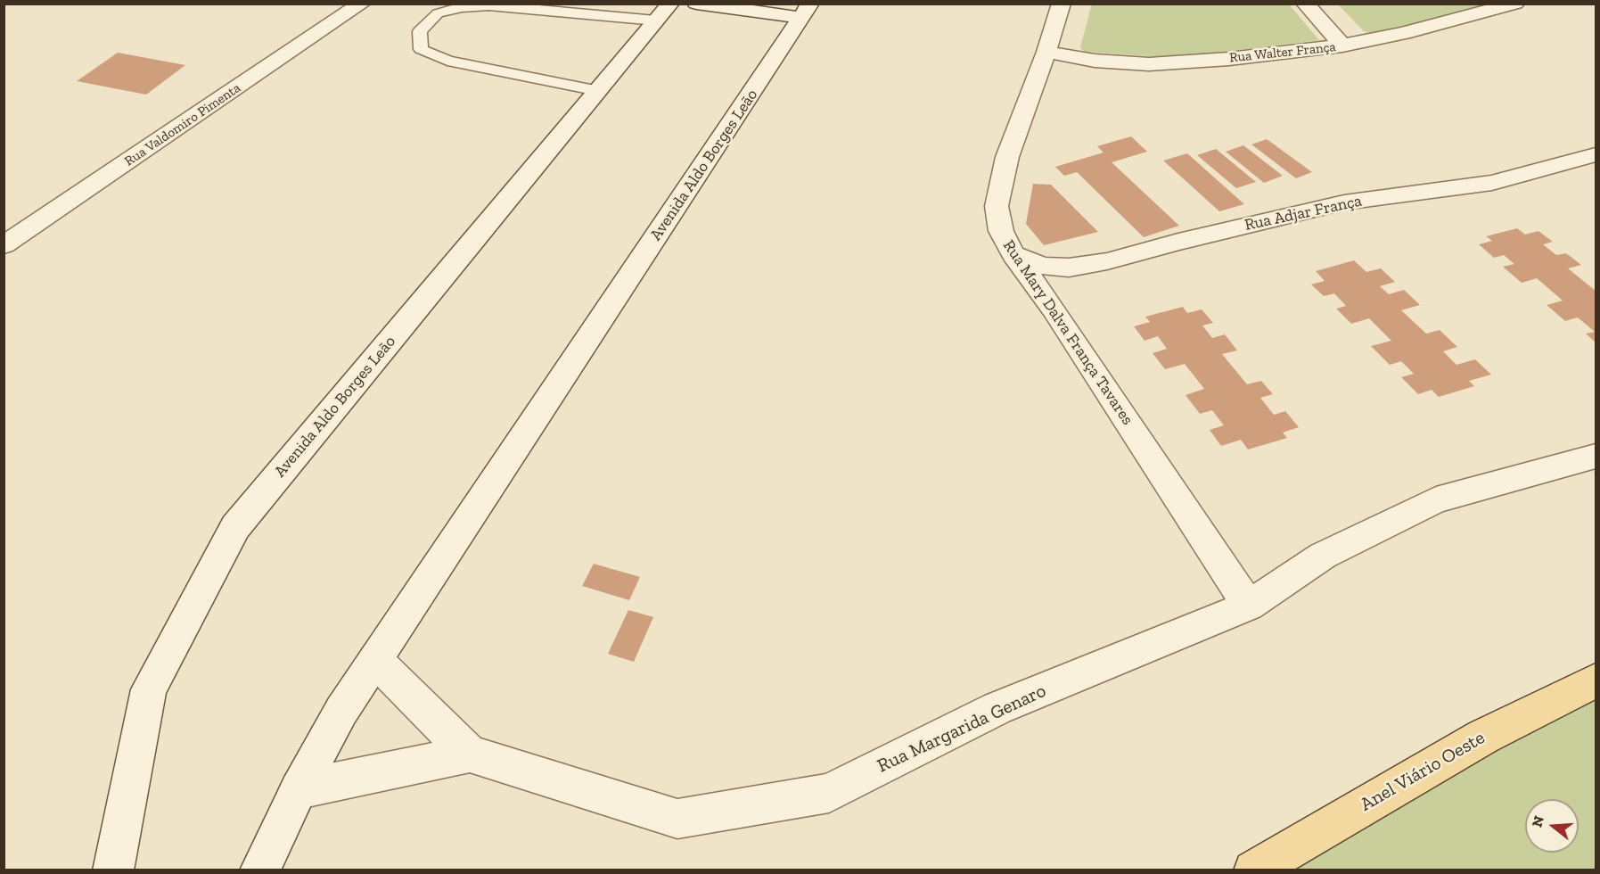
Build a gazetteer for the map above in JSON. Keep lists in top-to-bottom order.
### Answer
{
  "streets": {
    "main road": ["Anel Viário Oeste"],
    "street": [
      "Rua Walter França",
      "Rua Valdomiro Pimenta",
      "Avenida Aldo Borges Leão",
      "Rua Adjar França",
      "Rua Mary Dalva França Tavares",
      "Rua Margarida Genaro"
    ]
  },
  "crossings": [
    ["Rua Walter França", "Rua Mary Dalva França Tavares"],
    ["Avenida Aldo Borges Leão", "Rua Margarida Genaro"],
    ["Rua Adjar França", "Rua Mary Dalva França Tavares"],
    ["Rua Mary Dalva França Tavares", "Rua Margarida Genaro"]
  ],
  "north": "left"
}
